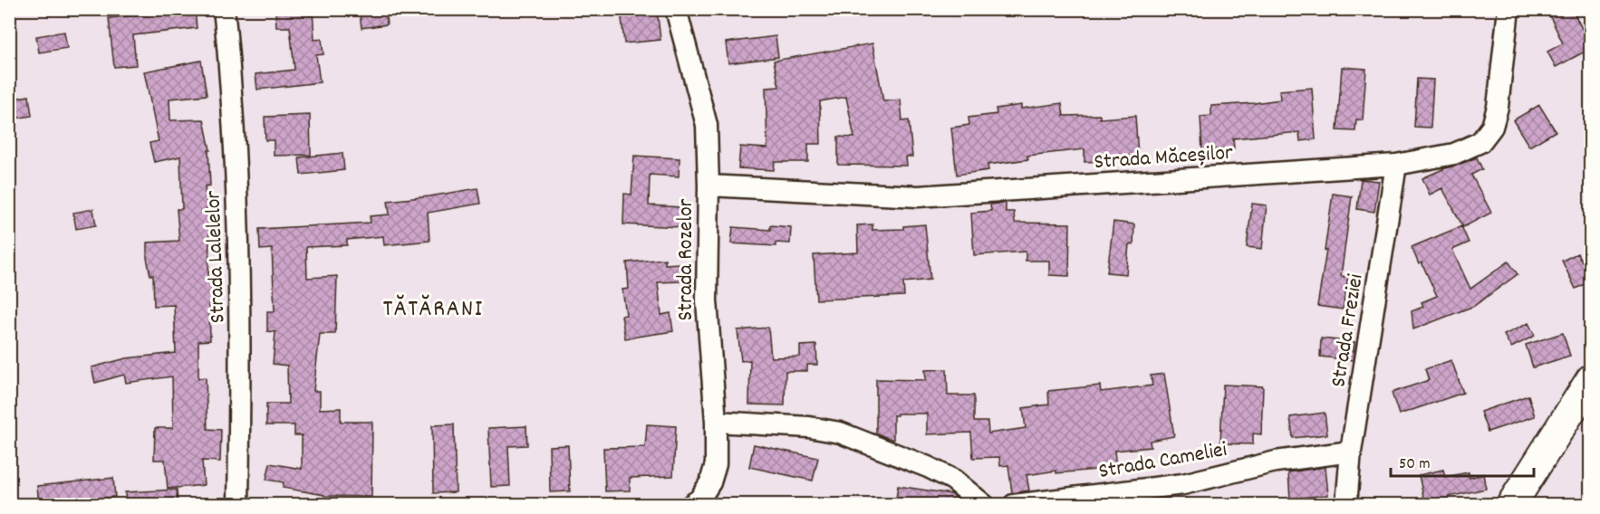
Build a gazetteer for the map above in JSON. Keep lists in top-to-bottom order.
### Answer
{
  "streets": {
    "street": [
      "Strada Măceșilor",
      "Strada Lalelelor",
      "Strada Rozelor",
      "Strada Freziei",
      "Strada Cameliei"
    ]
  },
  "crossings": [
    ["Strada Măceșilor", "Strada Rozelor"],
    ["Strada Măceșilor", "Strada Freziei"],
    ["Strada Freziei", "Strada Cameliei"]
  ],
  "districts": ["TĂTĂRANI"],
  "scale_bar": "50 m"
}
